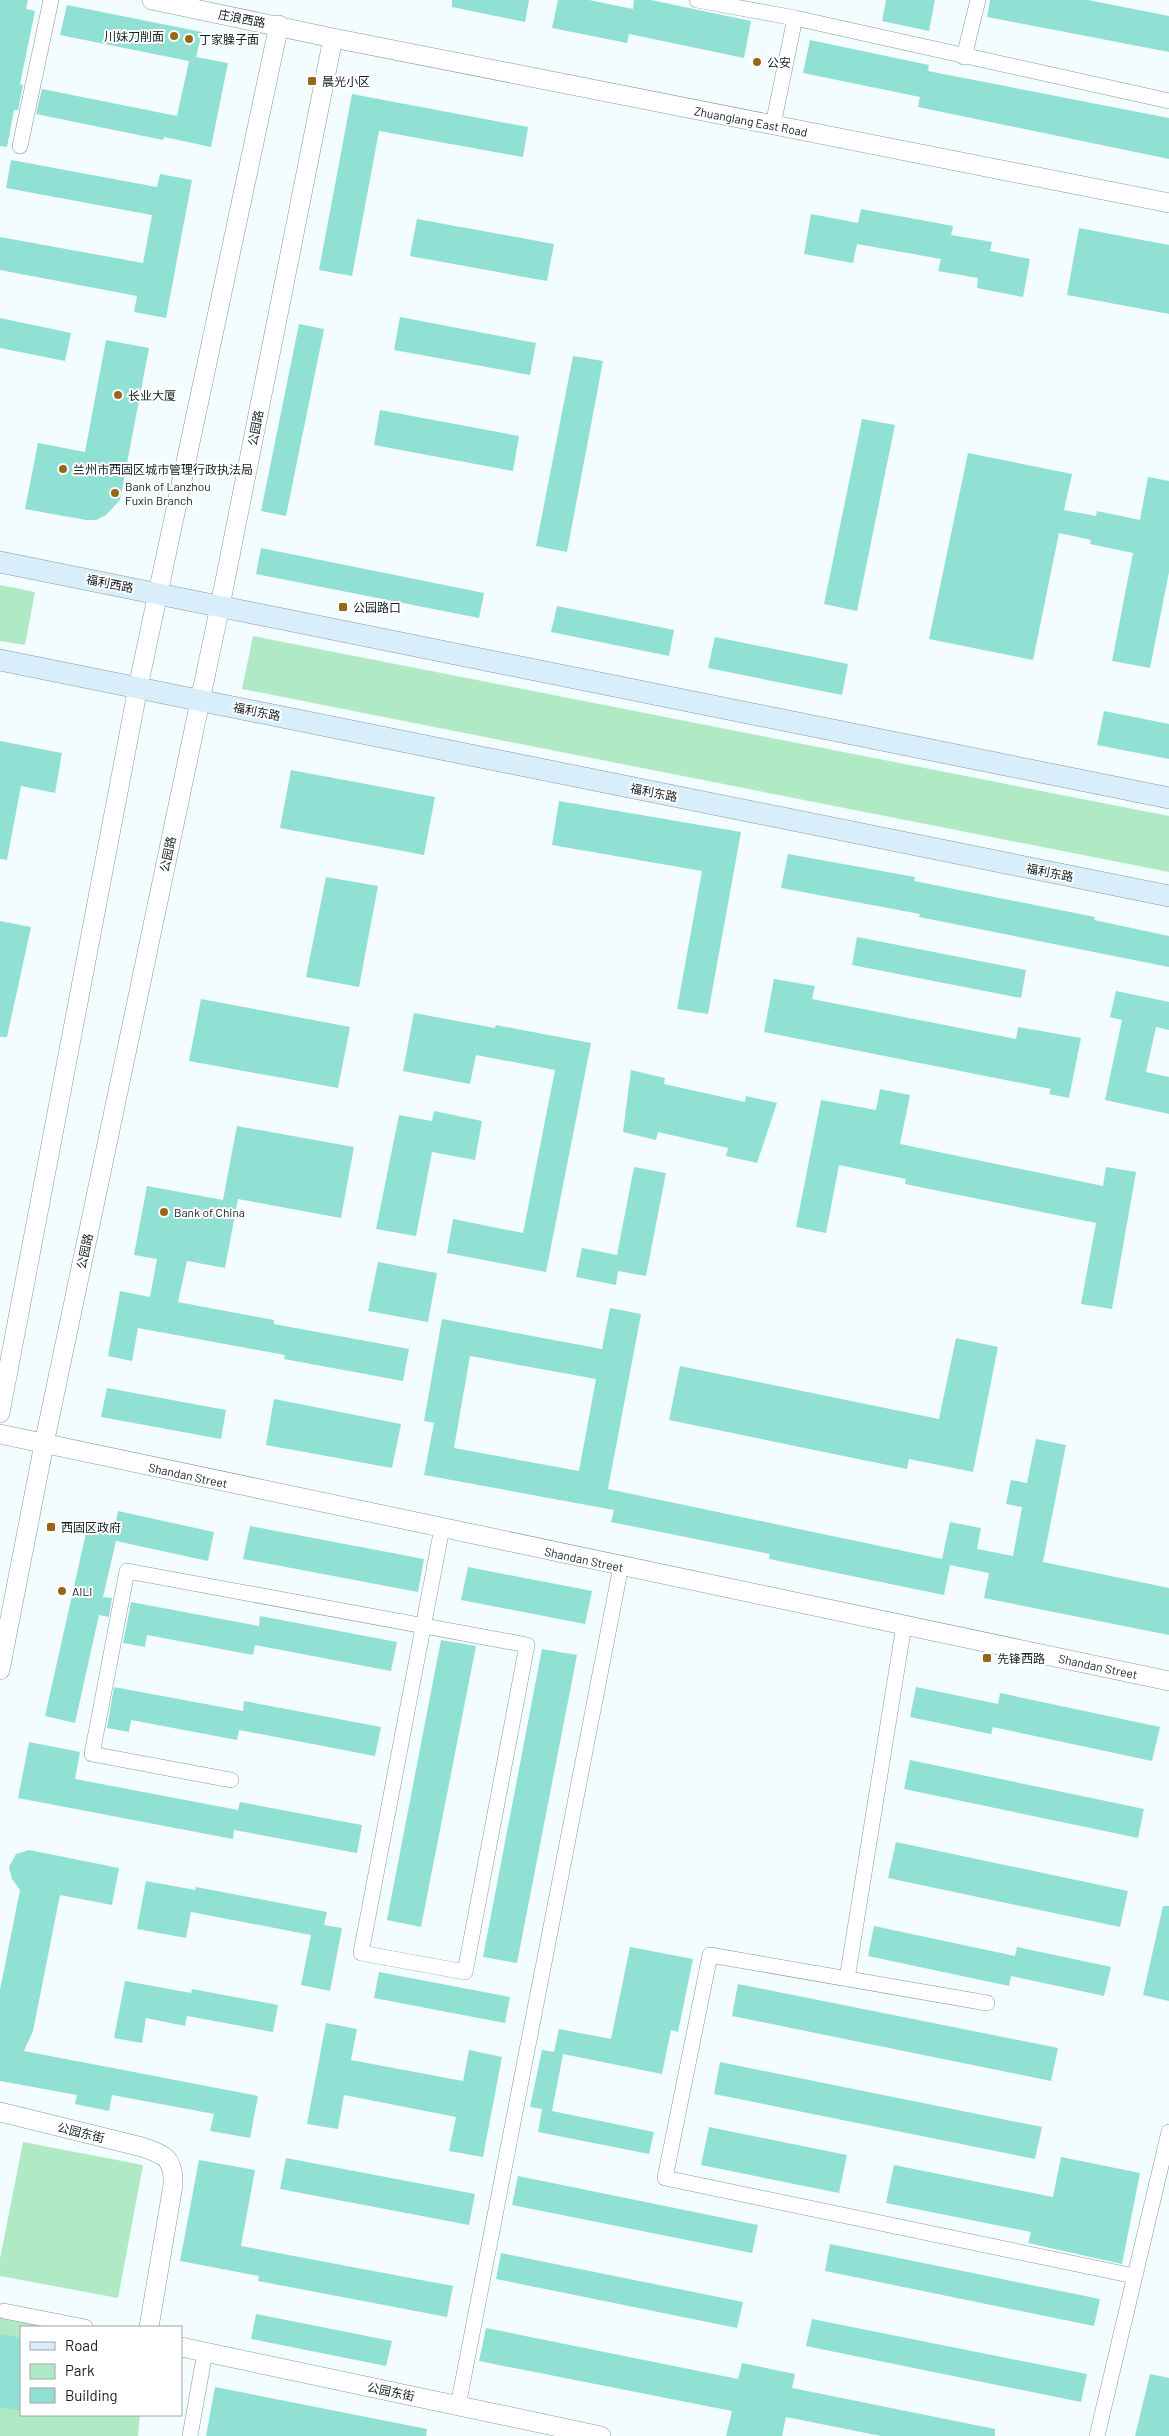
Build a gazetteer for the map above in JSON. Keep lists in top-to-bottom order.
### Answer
{
  "streets": {
    "main road": ["福利西路", "福利东路"],
    "street": [
      "庄浪西路",
      "Zhuanglang East Road",
      "公园路",
      "Shandan Street",
      "公园东街"
    ]
  },
  "crossings": [
    ["庄浪西路", "Zhuanglang East Road"],
    ["庄浪西路", "公园路"],
    ["Zhuanglang East Road", "公园路"],
    ["公园路", "福利西路"],
    ["公园路", "福利东路"],
    ["公园路", "Shandan Street"]
  ],
  "places": {
    "other": [
      "川妹刀削面",
      "丁家臊子面",
      "公安",
      "长业大厦",
      "兰州市西固区城市管理行政执法局",
      "Bank of Lanzhou Fuxin Branch",
      "Bank of China",
      "AILI"
    ],
    "transit": [
      "晨光小区",
      "公园路口",
      "西固区政府",
      "先锋西路"
    ]
  },
  "legend": ["Road", "Park", "Building"]
}
